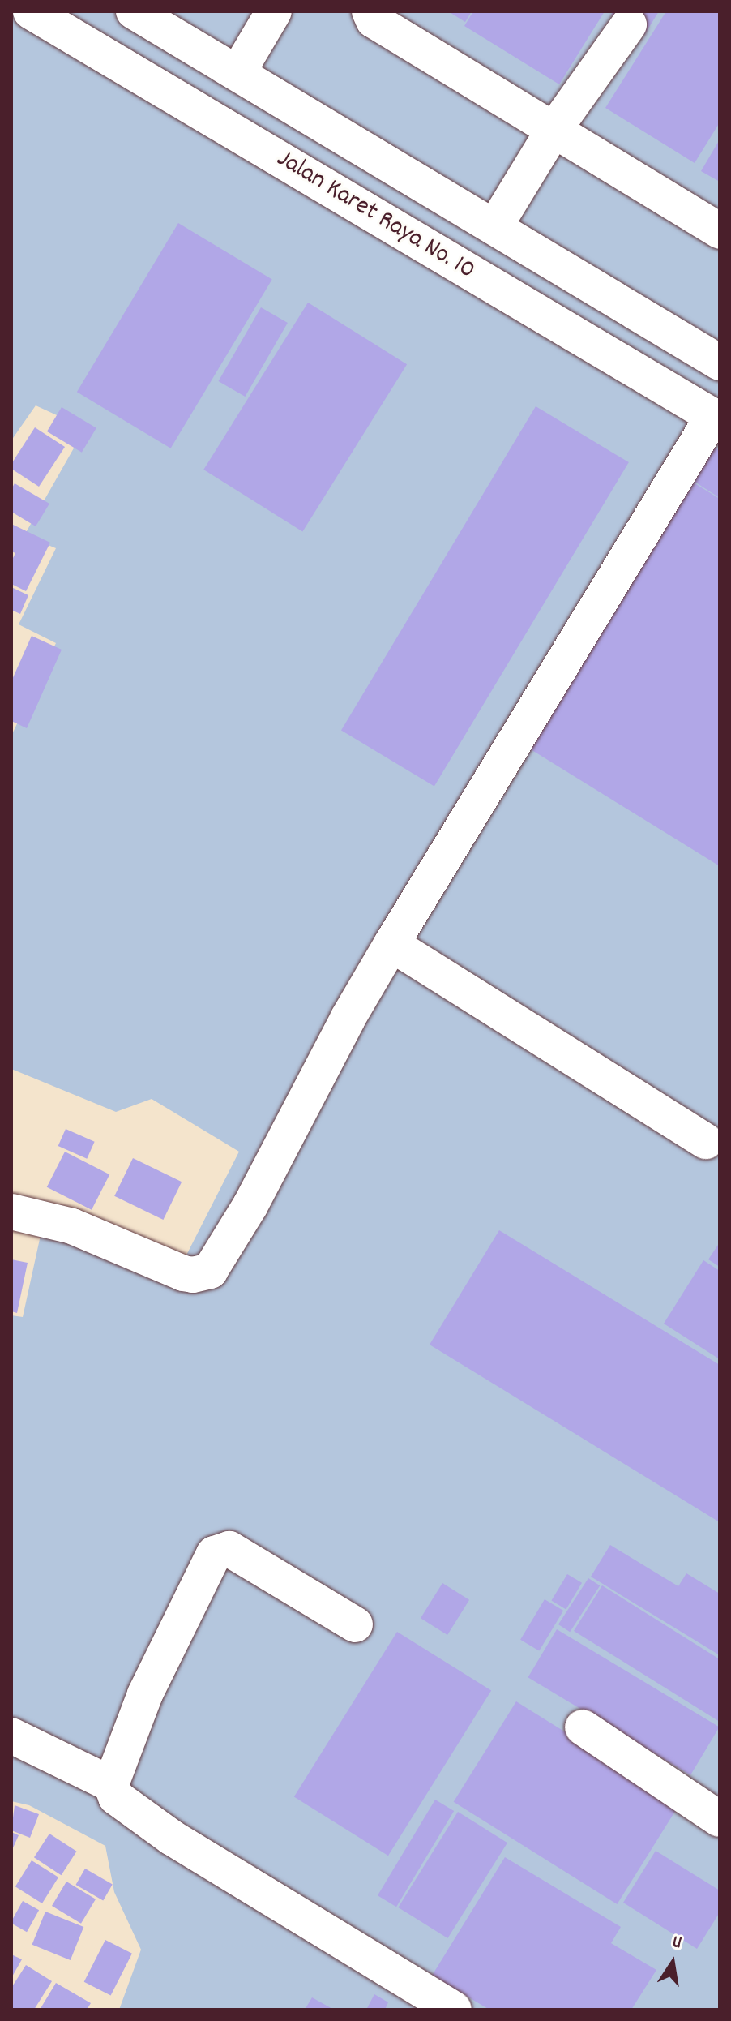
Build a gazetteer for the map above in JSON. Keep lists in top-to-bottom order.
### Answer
{
  "streets": {
    "street": ["Jalan Karet Raya No. 10"]
  },
  "north": "top"
}
